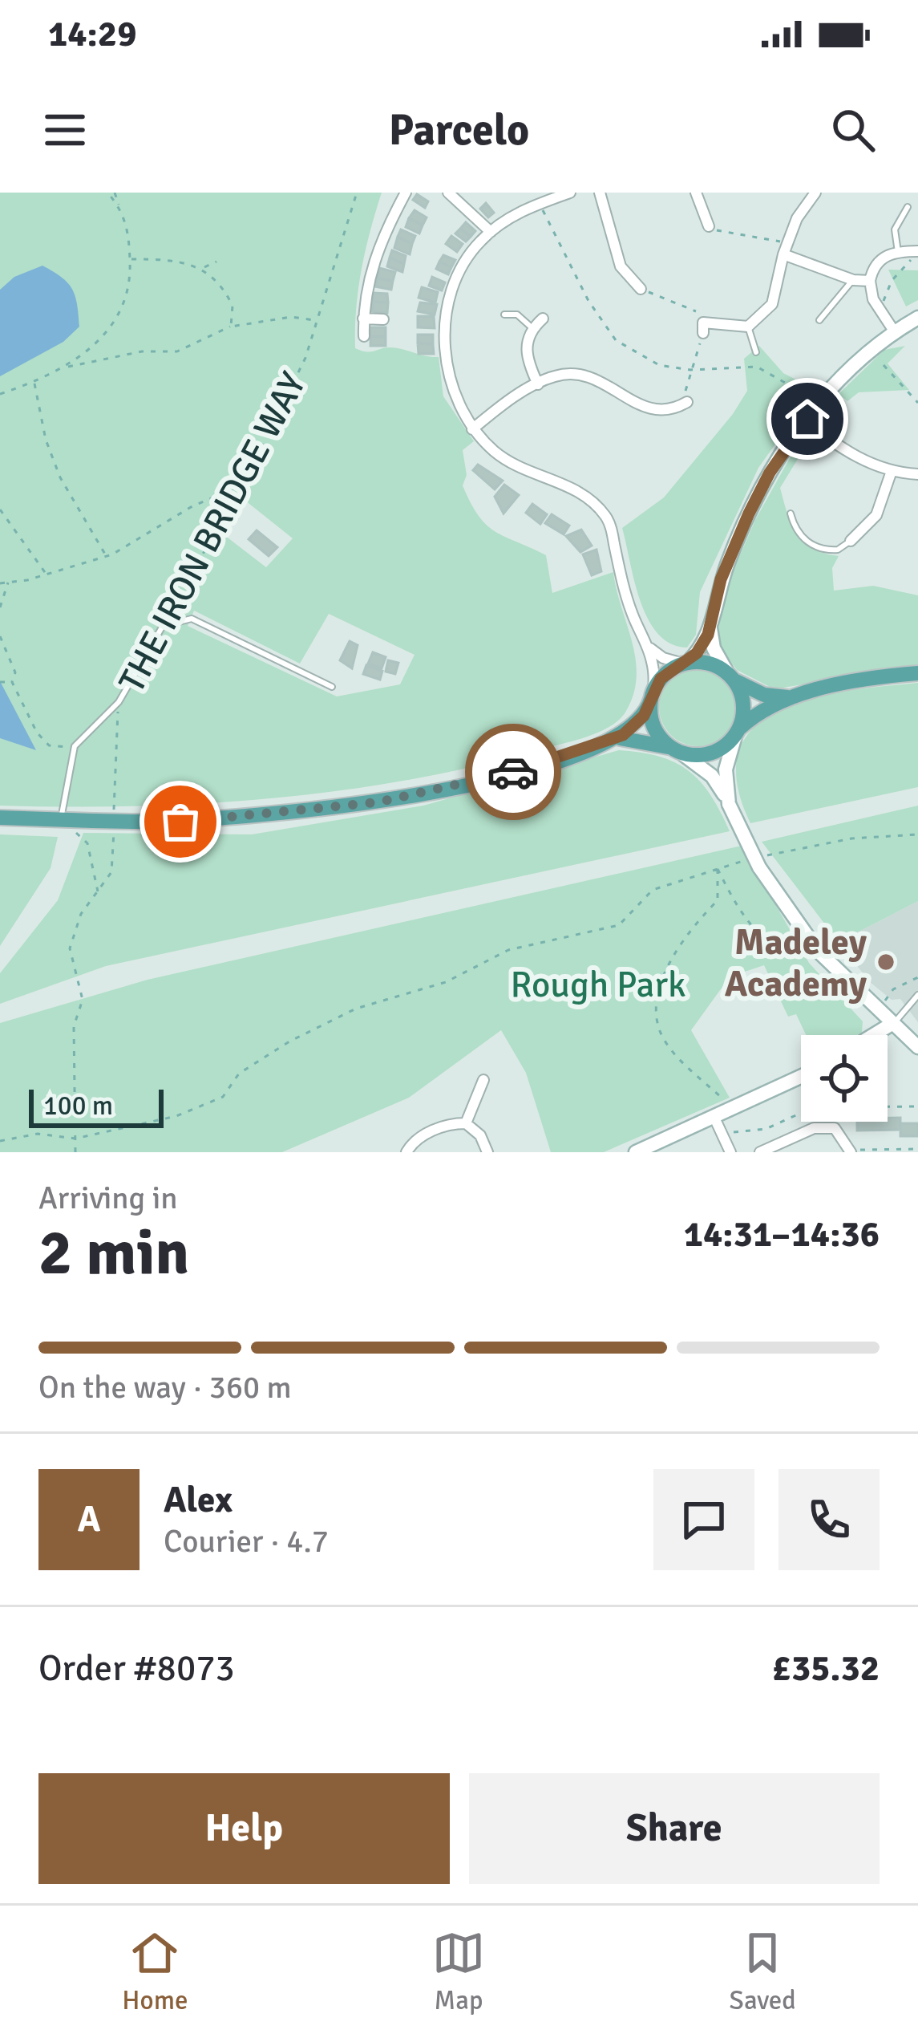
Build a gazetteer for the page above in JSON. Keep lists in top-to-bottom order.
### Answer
{
  "streets": {
    "lane": ["THE IRON BRIDGE WAY"]
  },
  "parks": ["Rough Park"],
  "places": ["Madeley Academy"],
  "scale_bar": "100 m",
  "page": {
    "status": "14:29",
    "header": "Parcelo",
    "scale": "100 m",
    "heading": ["2 min", "Arriving in", "14:31–14:36"],
    "panel": [
      "Alex",
      "Courier · 4.7",
      "Order #8073",
      "£35.32"
    ],
    "bar": "On the way · 360 m",
    "round": "A",
    "buttons": ["Help", "Share"],
    "tabs": ["Home", "Map", "Saved"]
  }
}
